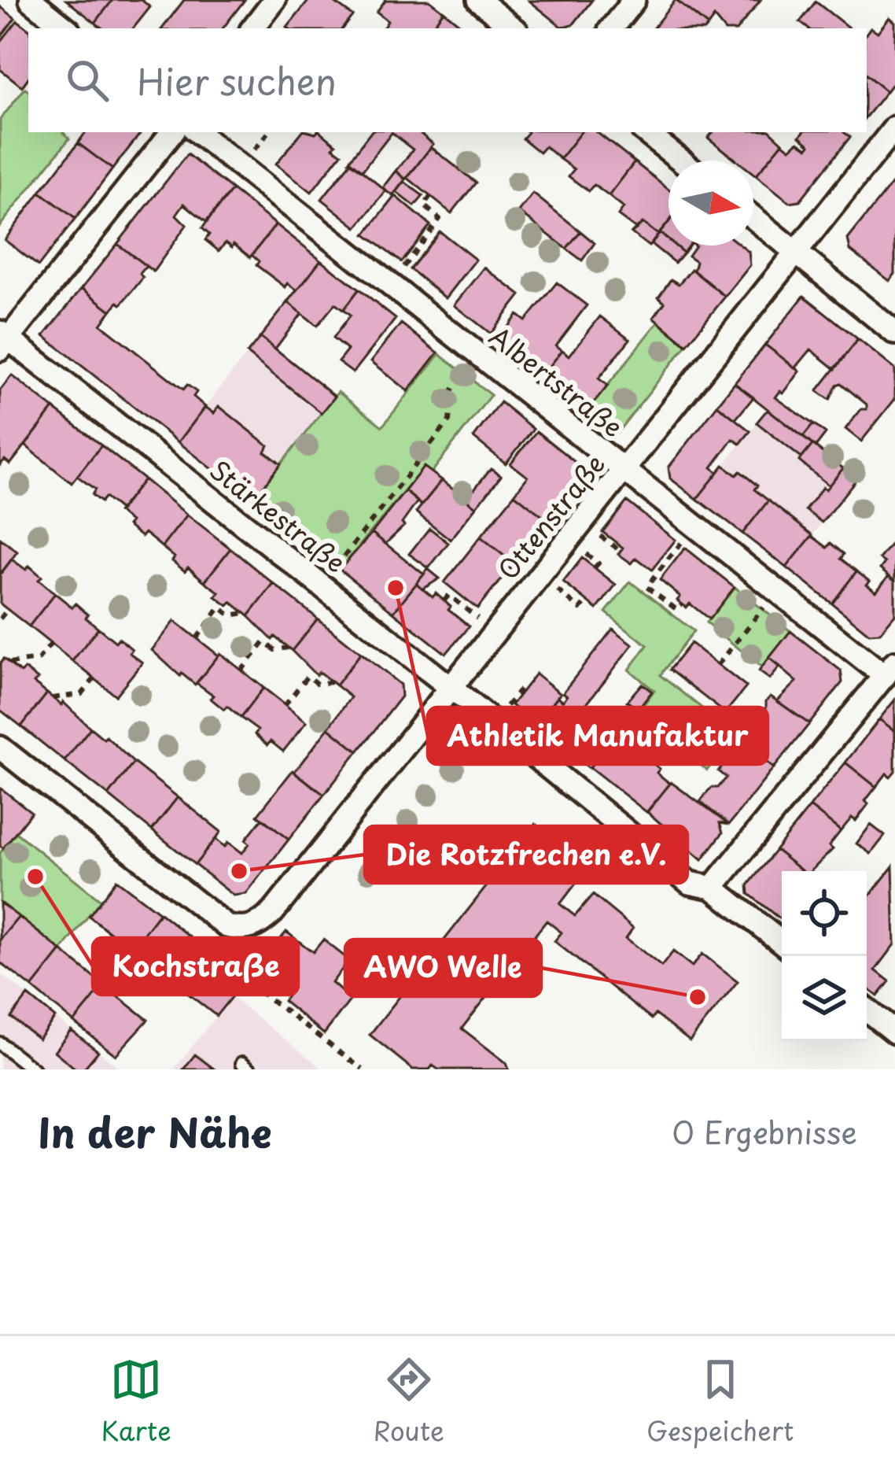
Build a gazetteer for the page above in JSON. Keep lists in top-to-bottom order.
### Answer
{
  "streets": {
    "street": ["Albertstraße", "Stärkestraße", "Ottenstraße"]
  },
  "crossings": [
    ["Albertstraße", "Ottenstraße"],
    ["Stärkestraße", "Ottenstraße"]
  ],
  "places": [
    "Athletik Manufaktur",
    "Die Rotzfrechen e.V.",
    "Kochstraße",
    "AWO Welle"
  ],
  "north": "right",
  "page": {
    "search": "Hier suchen",
    "heading": ["In der Nähe", "0 Ergebnisse"],
    "nav": ["Karte", "Route", "Gespeichert"]
  }
}
